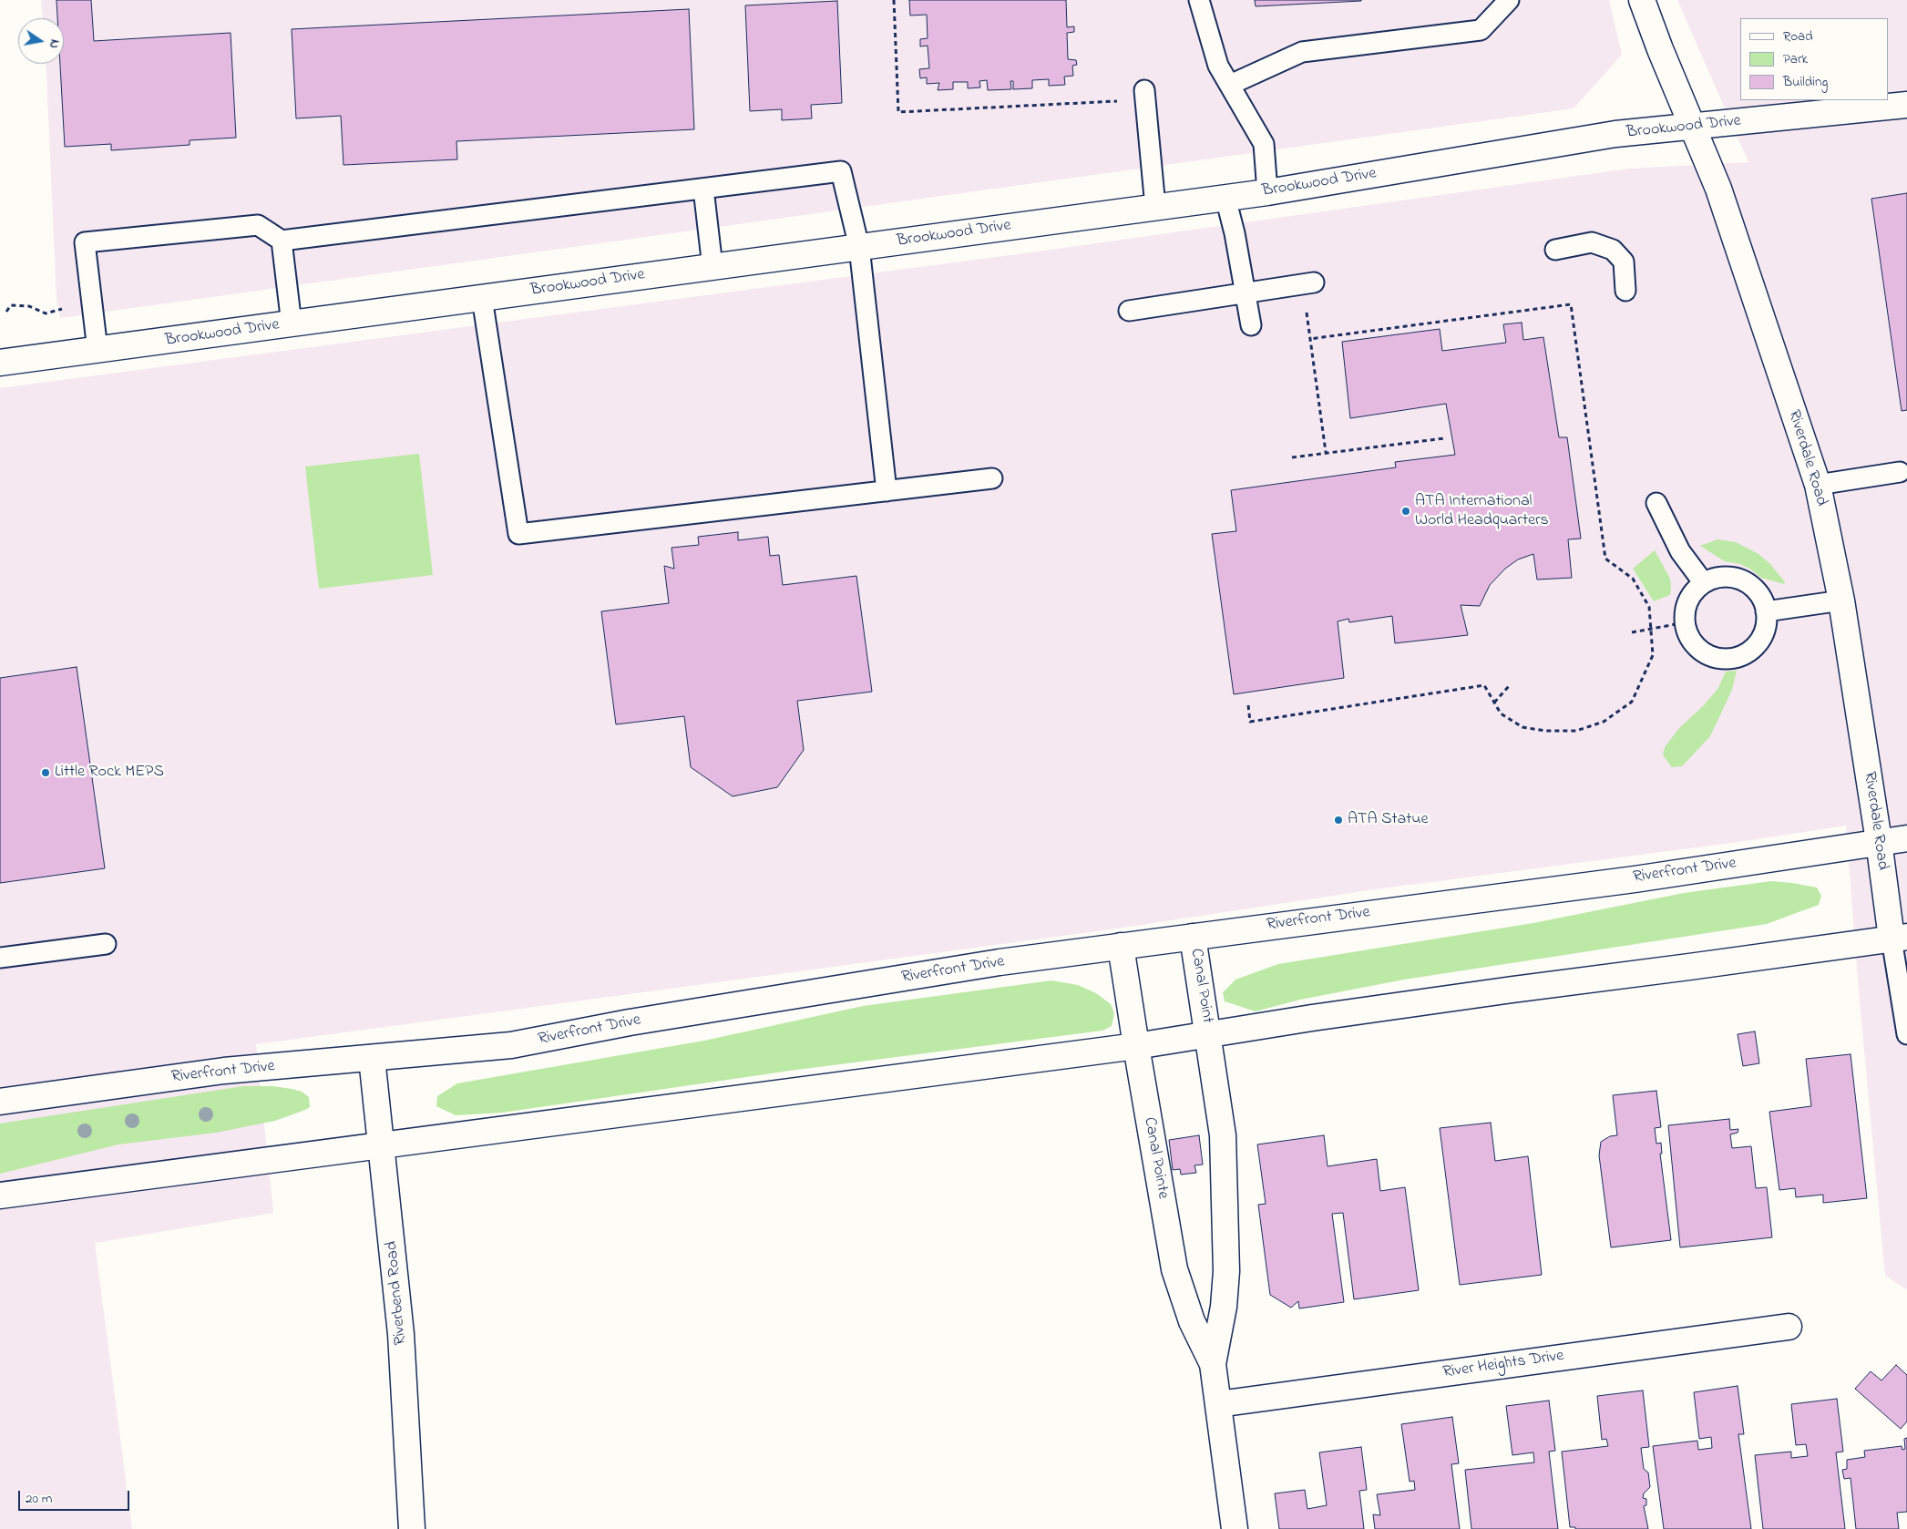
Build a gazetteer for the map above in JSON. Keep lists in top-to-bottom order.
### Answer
{
  "streets": {
    "street": [
      "Brookwood Drive",
      "Riverdale Road",
      "Riverfront Drive",
      "Canal Point",
      "Canal Pointe",
      "Riverbend Road",
      "River Heights Drive"
    ]
  },
  "crossings": [
    ["Brookwood Drive", "Riverdale Road"],
    ["Riverdale Road", "Riverfront Drive"],
    ["Riverfront Drive", "Canal Point"],
    ["Riverfront Drive", "Canal Pointe"],
    ["Riverfront Drive", "Riverbend Road"],
    ["Canal Point", "Canal Pointe"],
    ["Canal Pointe", "River Heights Drive"]
  ],
  "places": ["ATA International World Headquarters", "Little Rock MEPS", "ATA Statue"],
  "legend": ["Road", "Park", "Building"],
  "scale_bar": "20 m",
  "north": "right"
}
